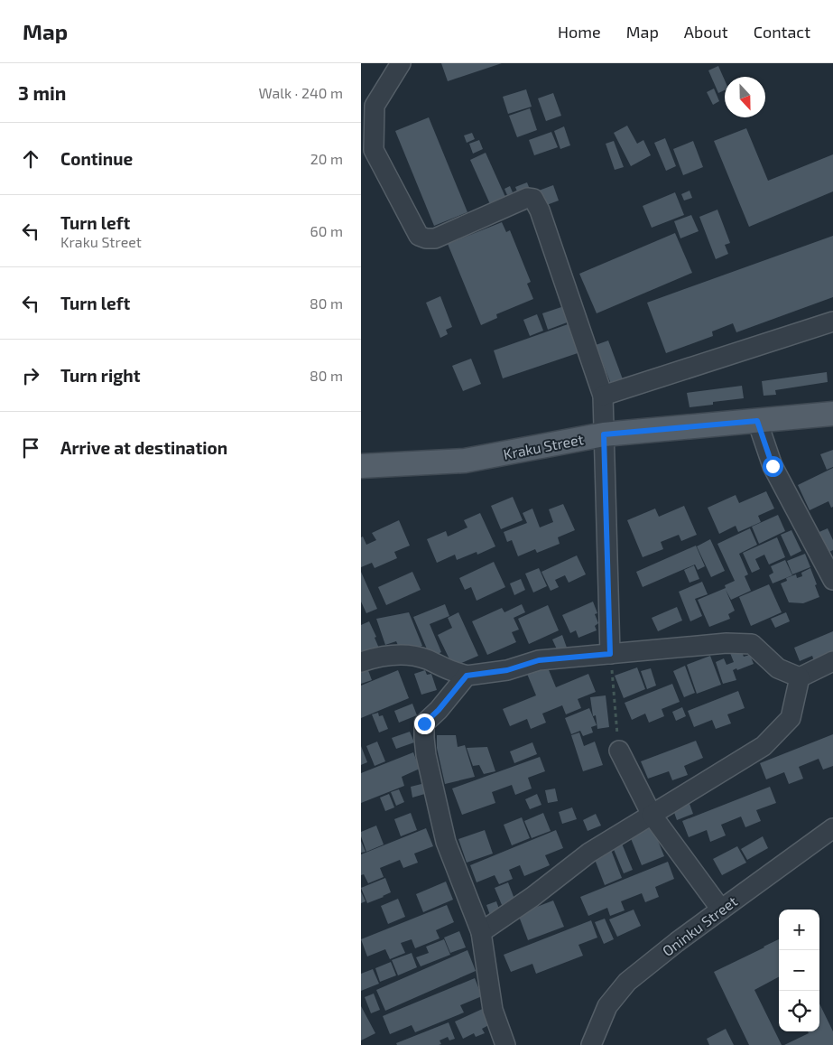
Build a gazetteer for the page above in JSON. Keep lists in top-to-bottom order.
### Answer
{
  "streets": {
    "main road": ["Kraku Street"],
    "street": ["Oninku Street"]
  },
  "north": "bottom",
  "page": {
    "header": "Map",
    "nav": [
      "Home",
      "Map",
      "About",
      "Contact"
    ],
    "heading": ["3 min", "Walk · 240 m"],
    "list": [
      ["Continue", "20 m"],
      ["Turn left", "Kraku Street", "60 m"],
      ["Turn left", "80 m"],
      ["Turn right", "80 m"],
      "Arrive at destination"
    ],
    "map_buttons": ["+", "−"]
  }
}
